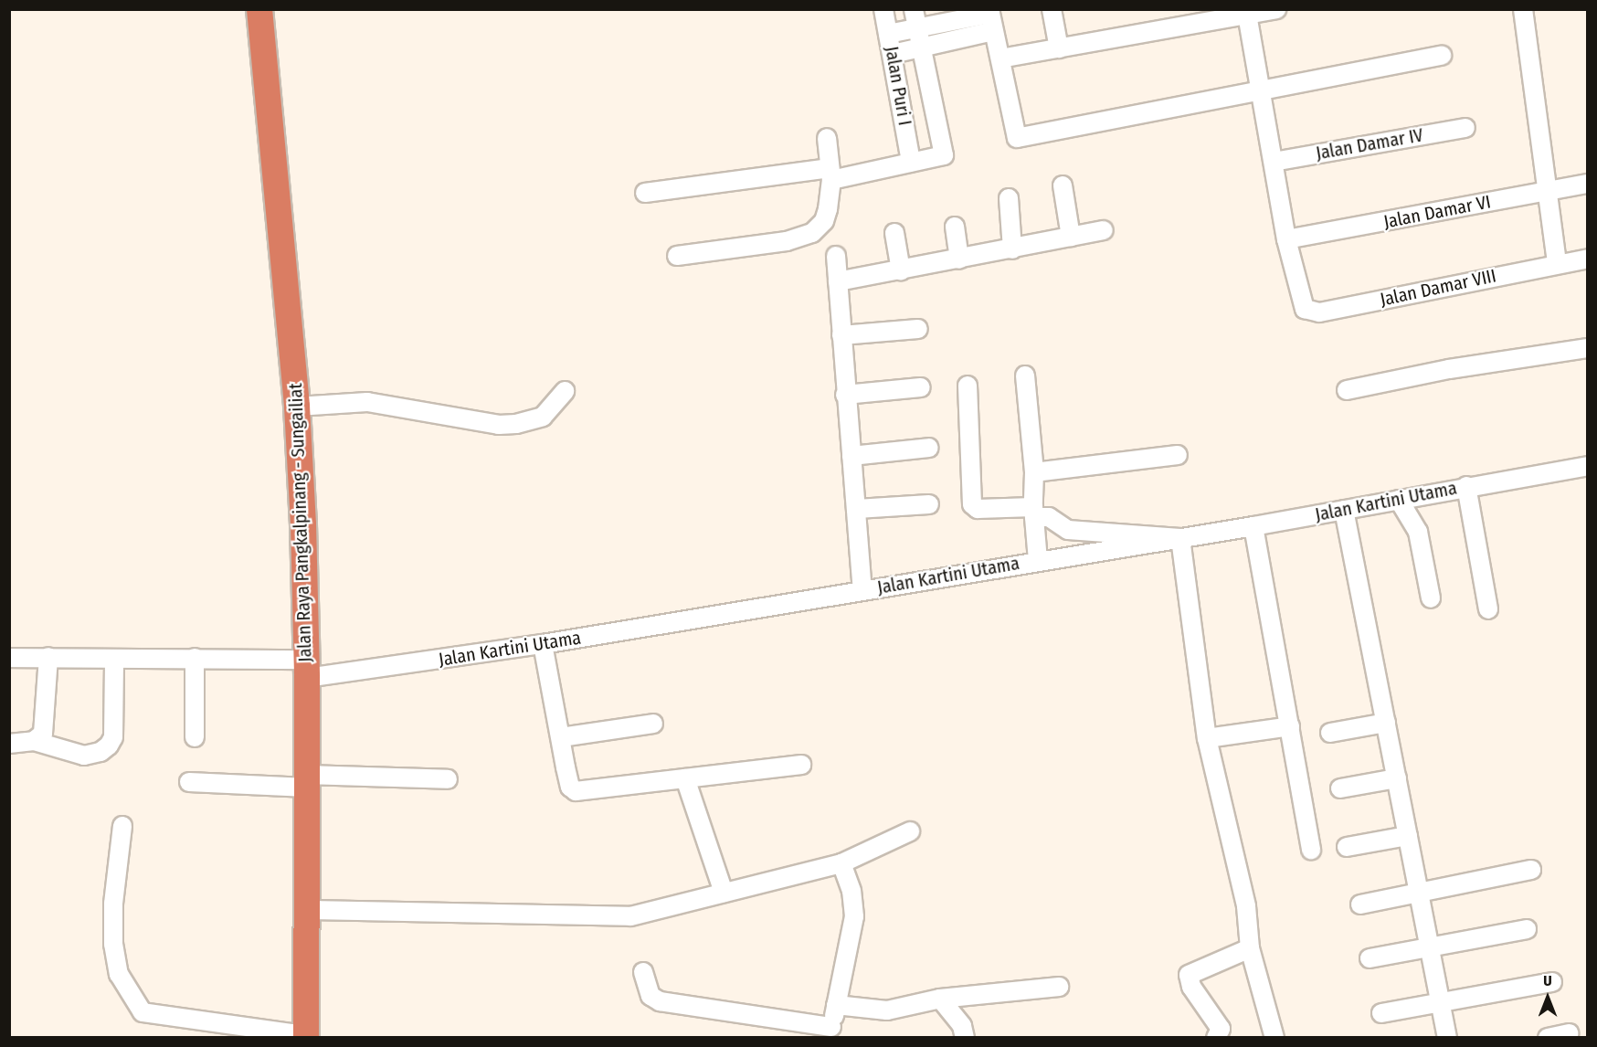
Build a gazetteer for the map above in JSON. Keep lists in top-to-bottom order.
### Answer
{
  "streets": {
    "highway": ["Jalan Raya Pangkalpinang - Sungailiat"],
    "street": [
      "Jalan Puri I",
      "Jalan Damar IV",
      "Jalan Damar VI",
      "Jalan Damar VIII",
      "Jalan Kartini Utama"
    ]
  },
  "crossings": [
    ["Jalan Damar VI", "Jalan Damar VIII"],
    ["Jalan Kartini Utama", "Jalan Raya Pangkalpinang - Sungailiat"]
  ],
  "north": "top"
}
